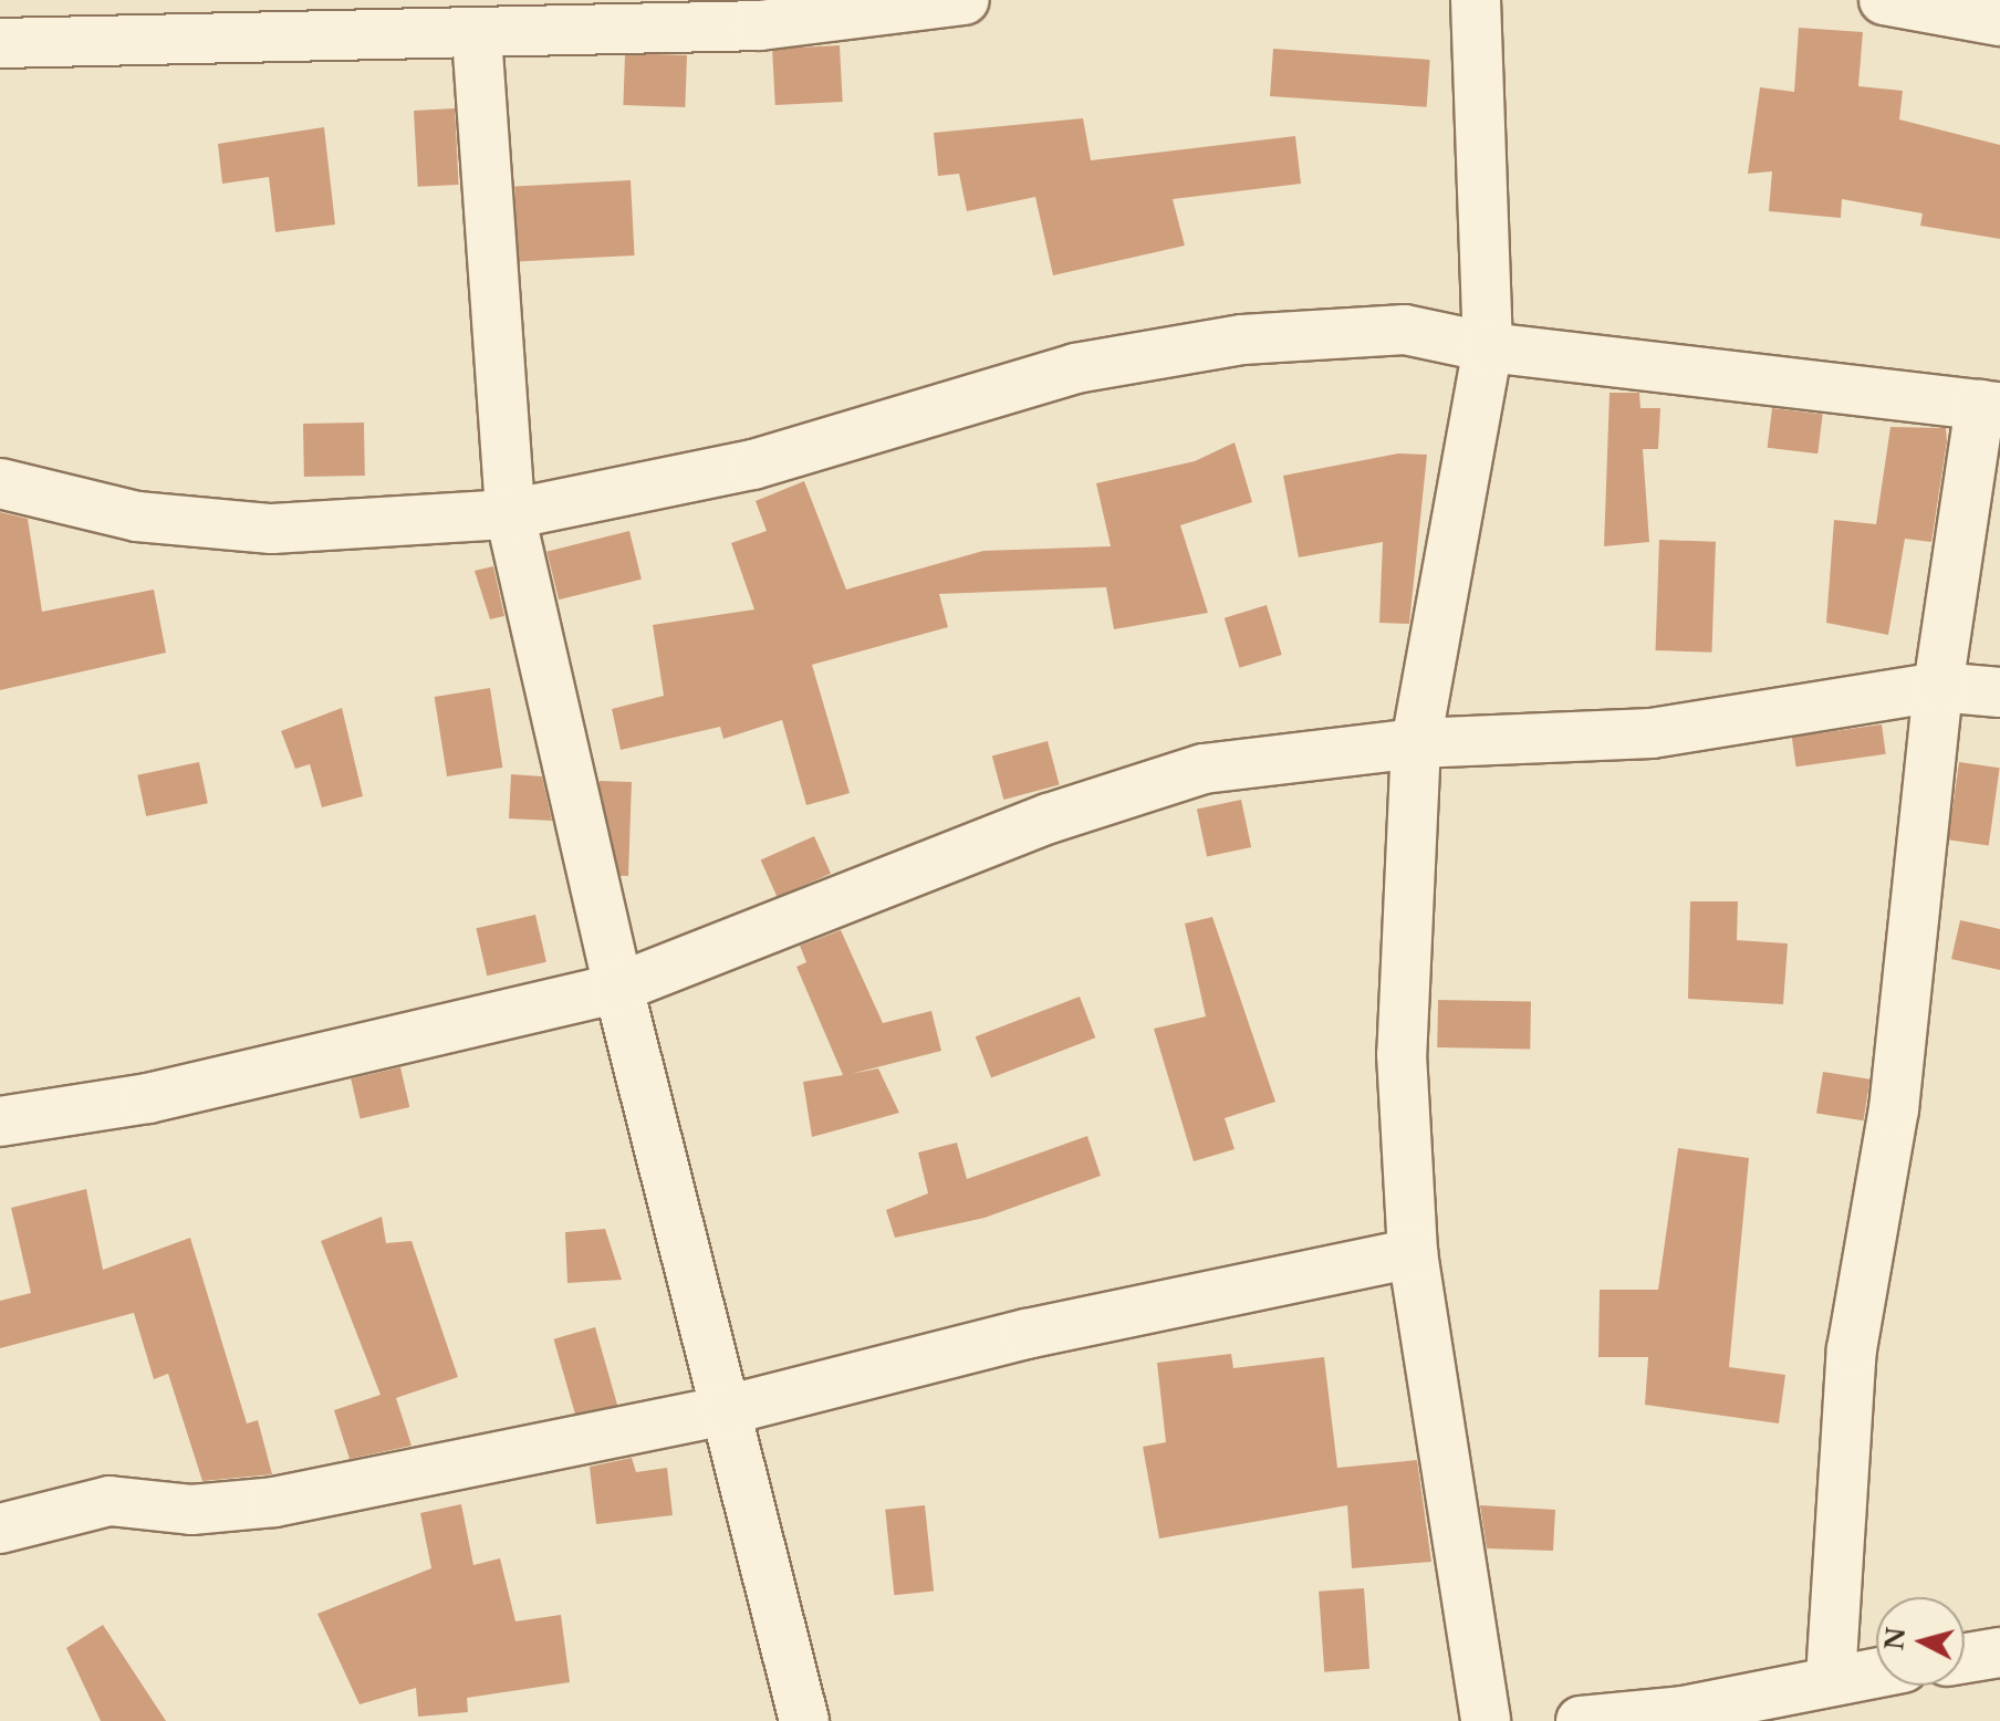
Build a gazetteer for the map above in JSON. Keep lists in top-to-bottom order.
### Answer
{
  "north": "left"
}
